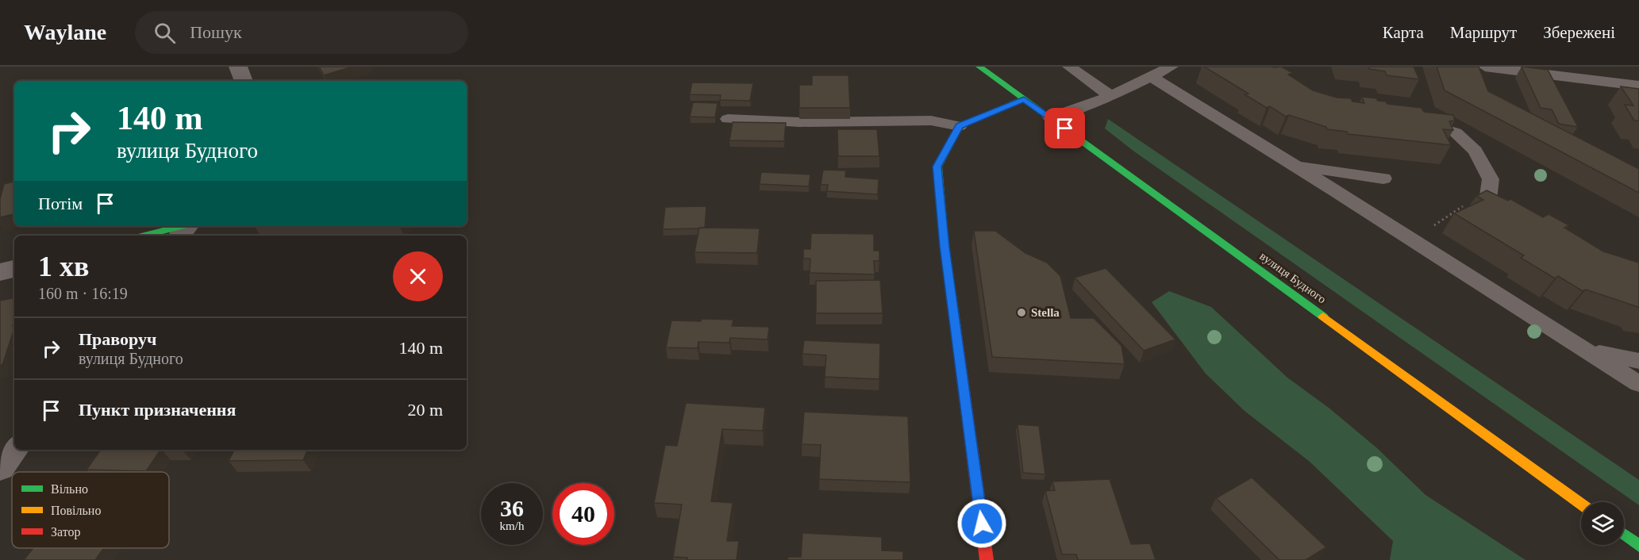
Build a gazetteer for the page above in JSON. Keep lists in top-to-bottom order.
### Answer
{
  "streets": {
    "main road": ["вулиця Будного"]
  },
  "places": ["Stella"],
  "legend": ["Вільно", "Повільно", "Затор"],
  "page": {
    "header": "Waylane",
    "search": "Пошук",
    "nav": ["Карта", "Маршрут", "Збережені"],
    "turn": ["140 m", "вулиця Будного"],
    "then": "Потім",
    "heading": ["1 хв", "160 m · 16:19"],
    "list": [
      {
        "name": "Праворуч",
        "note": "вулиця Будного",
        "value": "140 m"
      },
      {
        "name": "Пункт призначення",
        "value": "20 m"
      }
    ],
    "speed": "36 km/h",
    "limit": "40"
  }
}
